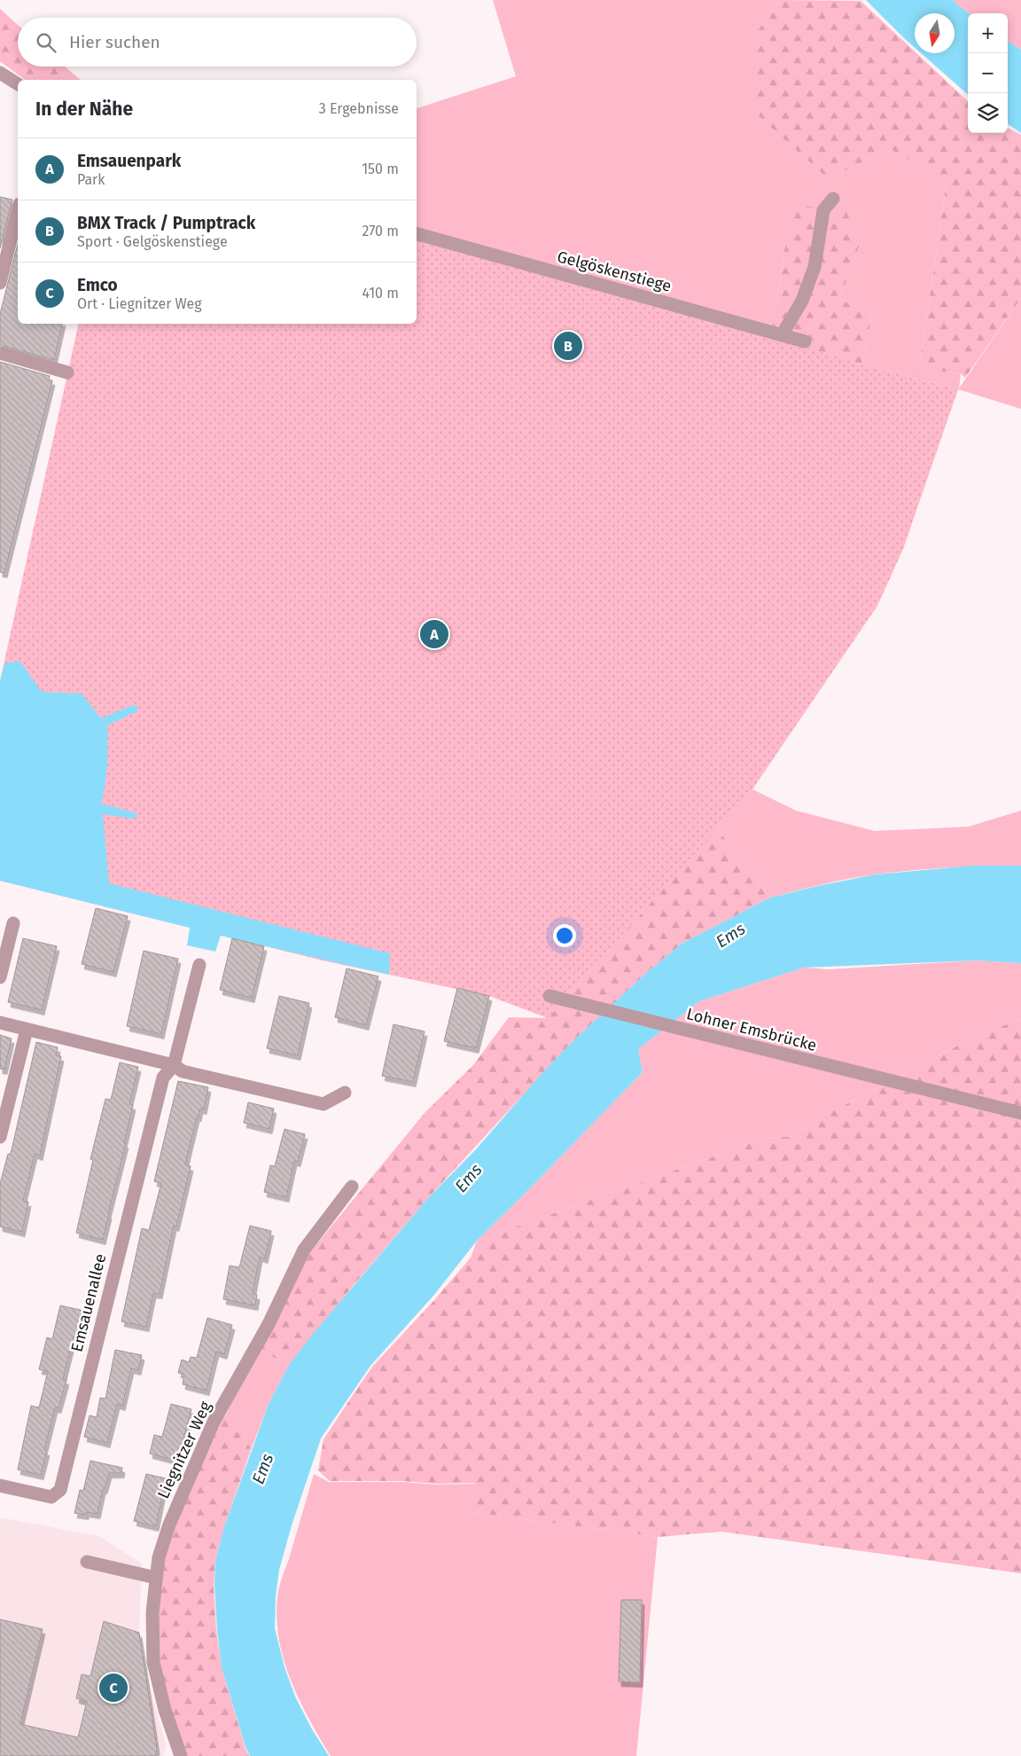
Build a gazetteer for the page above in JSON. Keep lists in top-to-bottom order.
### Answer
{
  "streets": {
    "street": [
      "Gelgöskenstiege",
      "Lohner Emsbrücke",
      "Emsauenallee",
      "Liegnitzer Weg"
    ]
  },
  "water": ["Ems"],
  "north": "bottom",
  "page": {
    "map_buttons": ["+", "−"],
    "search": "Hier suchen",
    "heading": ["In der Nähe", "3 Ergebnisse"],
    "list": [
      {
        "mark": "A",
        "name": "Emsauenpark",
        "note": "Park",
        "value": "150 m"
      },
      {
        "mark": "B",
        "name": "BMX Track / Pumptrack",
        "note": "Sport · Gelgöskenstiege",
        "value": "270 m"
      },
      {
        "mark": "C",
        "name": "Emco",
        "note": "Ort · Liegnitzer Weg",
        "value": "410 m"
      }
    ],
    "pins": ["B", "A", "C"]
  }
}
